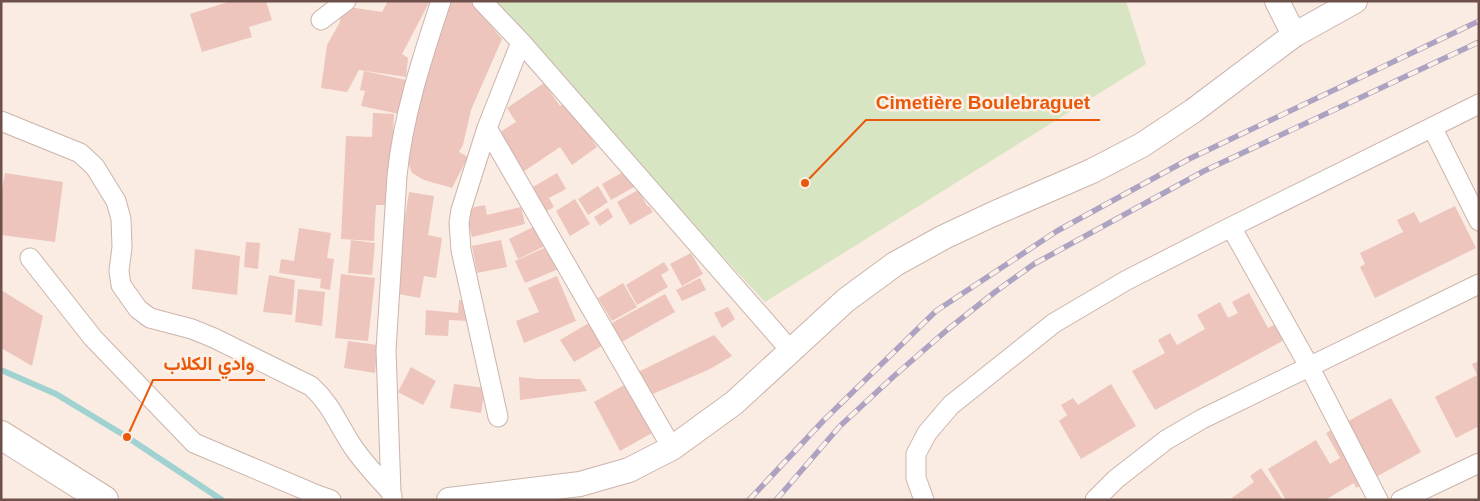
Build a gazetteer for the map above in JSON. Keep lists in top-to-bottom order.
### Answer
{
  "places": ["Cimetière Boulebraguet", "وادي الكلاب"]
}
